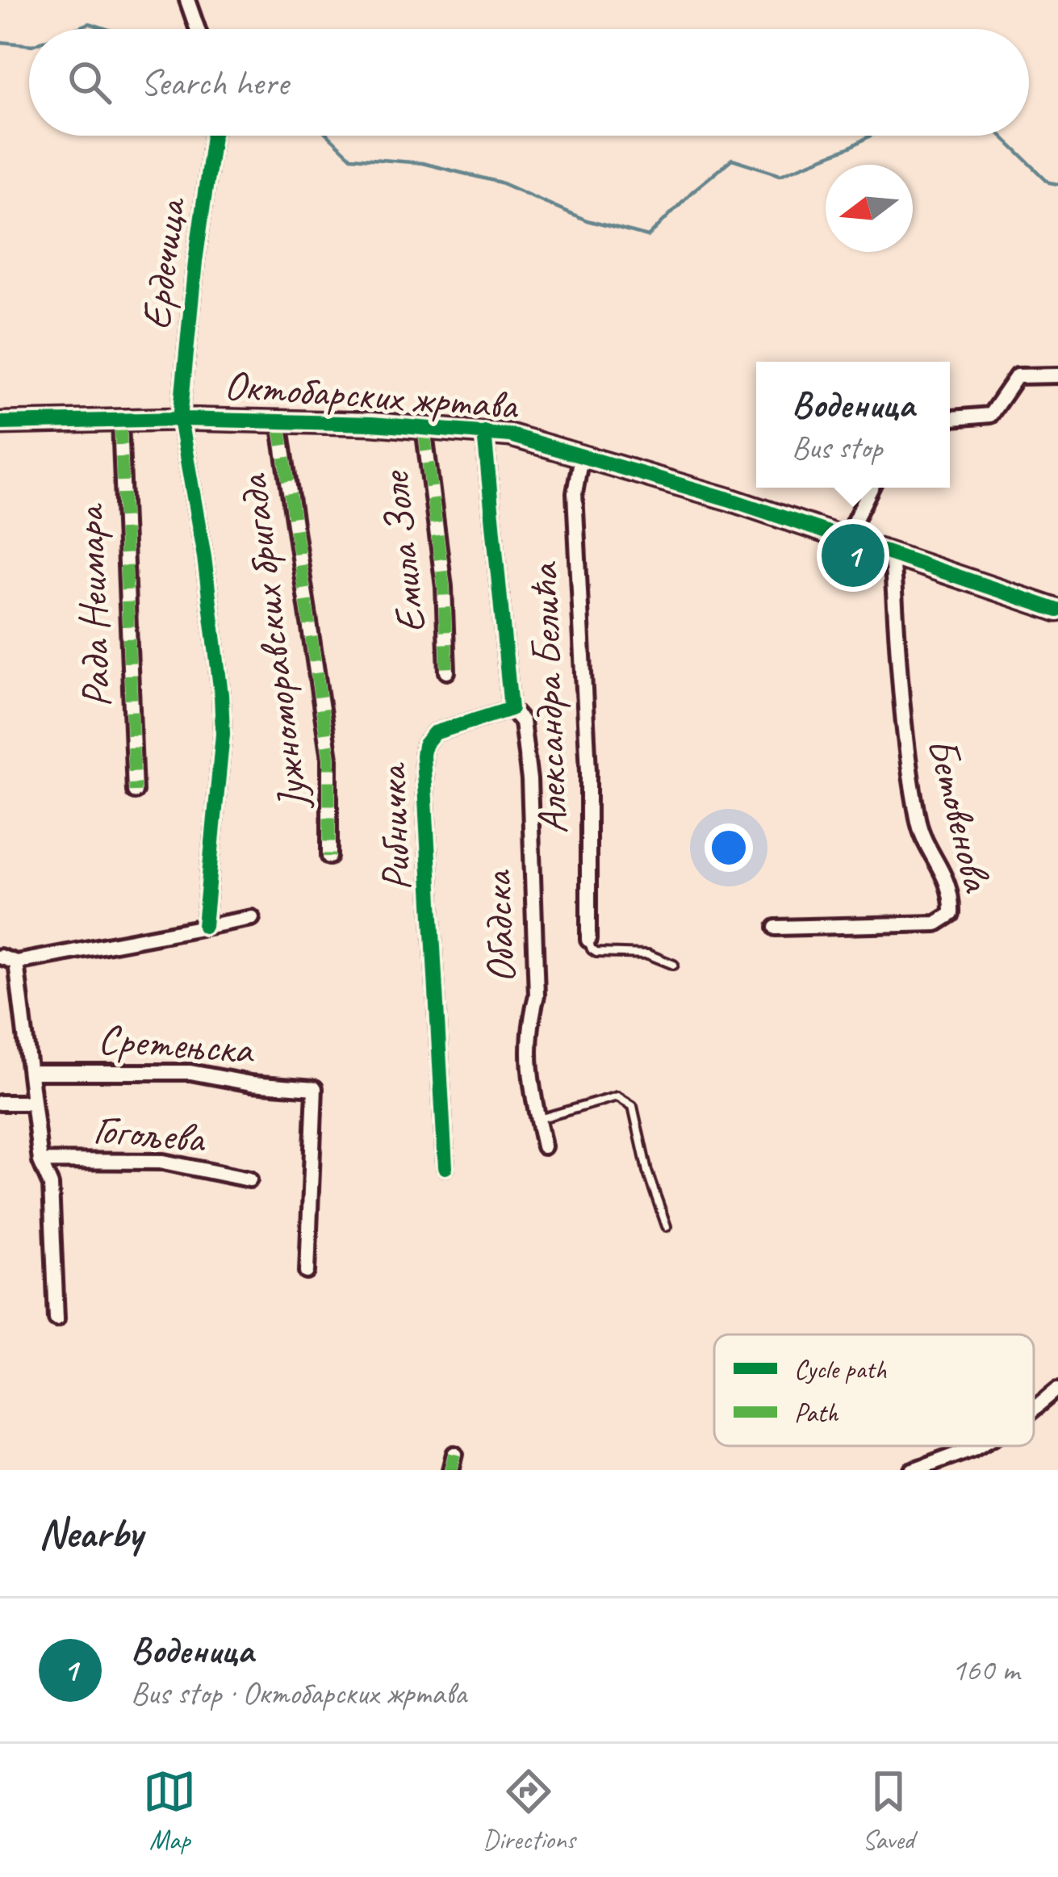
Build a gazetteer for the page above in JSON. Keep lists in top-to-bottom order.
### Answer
{
  "streets": {
    "street": [
      "Ердечица",
      "Октобарских жртава",
      "Емила Золе",
      "Рада Неимара",
      "Јужноморавских бригада",
      "Александра Белића",
      "Бетовенова",
      "Рибничка",
      "Обадска",
      "Сретењска",
      "Гогољева"
    ]
  },
  "crossings": [
    ["Ердечица", "Октобарских жртава"],
    ["Октобарских жртава", "Емила Золе"],
    ["Октобарских жртава", "Рада Неимара"],
    ["Октобарских жртава", "Јужноморавских бригада"],
    ["Октобарских жртава", "Александра Белића"],
    ["Октобарских жртава", "Бетовенова"],
    ["Рибничка", "Обадска"]
  ],
  "legend": ["Cycle path", "Path"],
  "north": "left",
  "page": {
    "search": "Search here",
    "popup": ["Воденица", "Bus stop"],
    "pins": "1",
    "heading": "Nearby",
    "list": [
      {
        "mark": "1",
        "name": "Воденица",
        "note": "Bus stop · Октобарских жртава",
        "value": "160 m"
      }
    ],
    "nav": ["Map", "Directions", "Saved"]
  }
}
